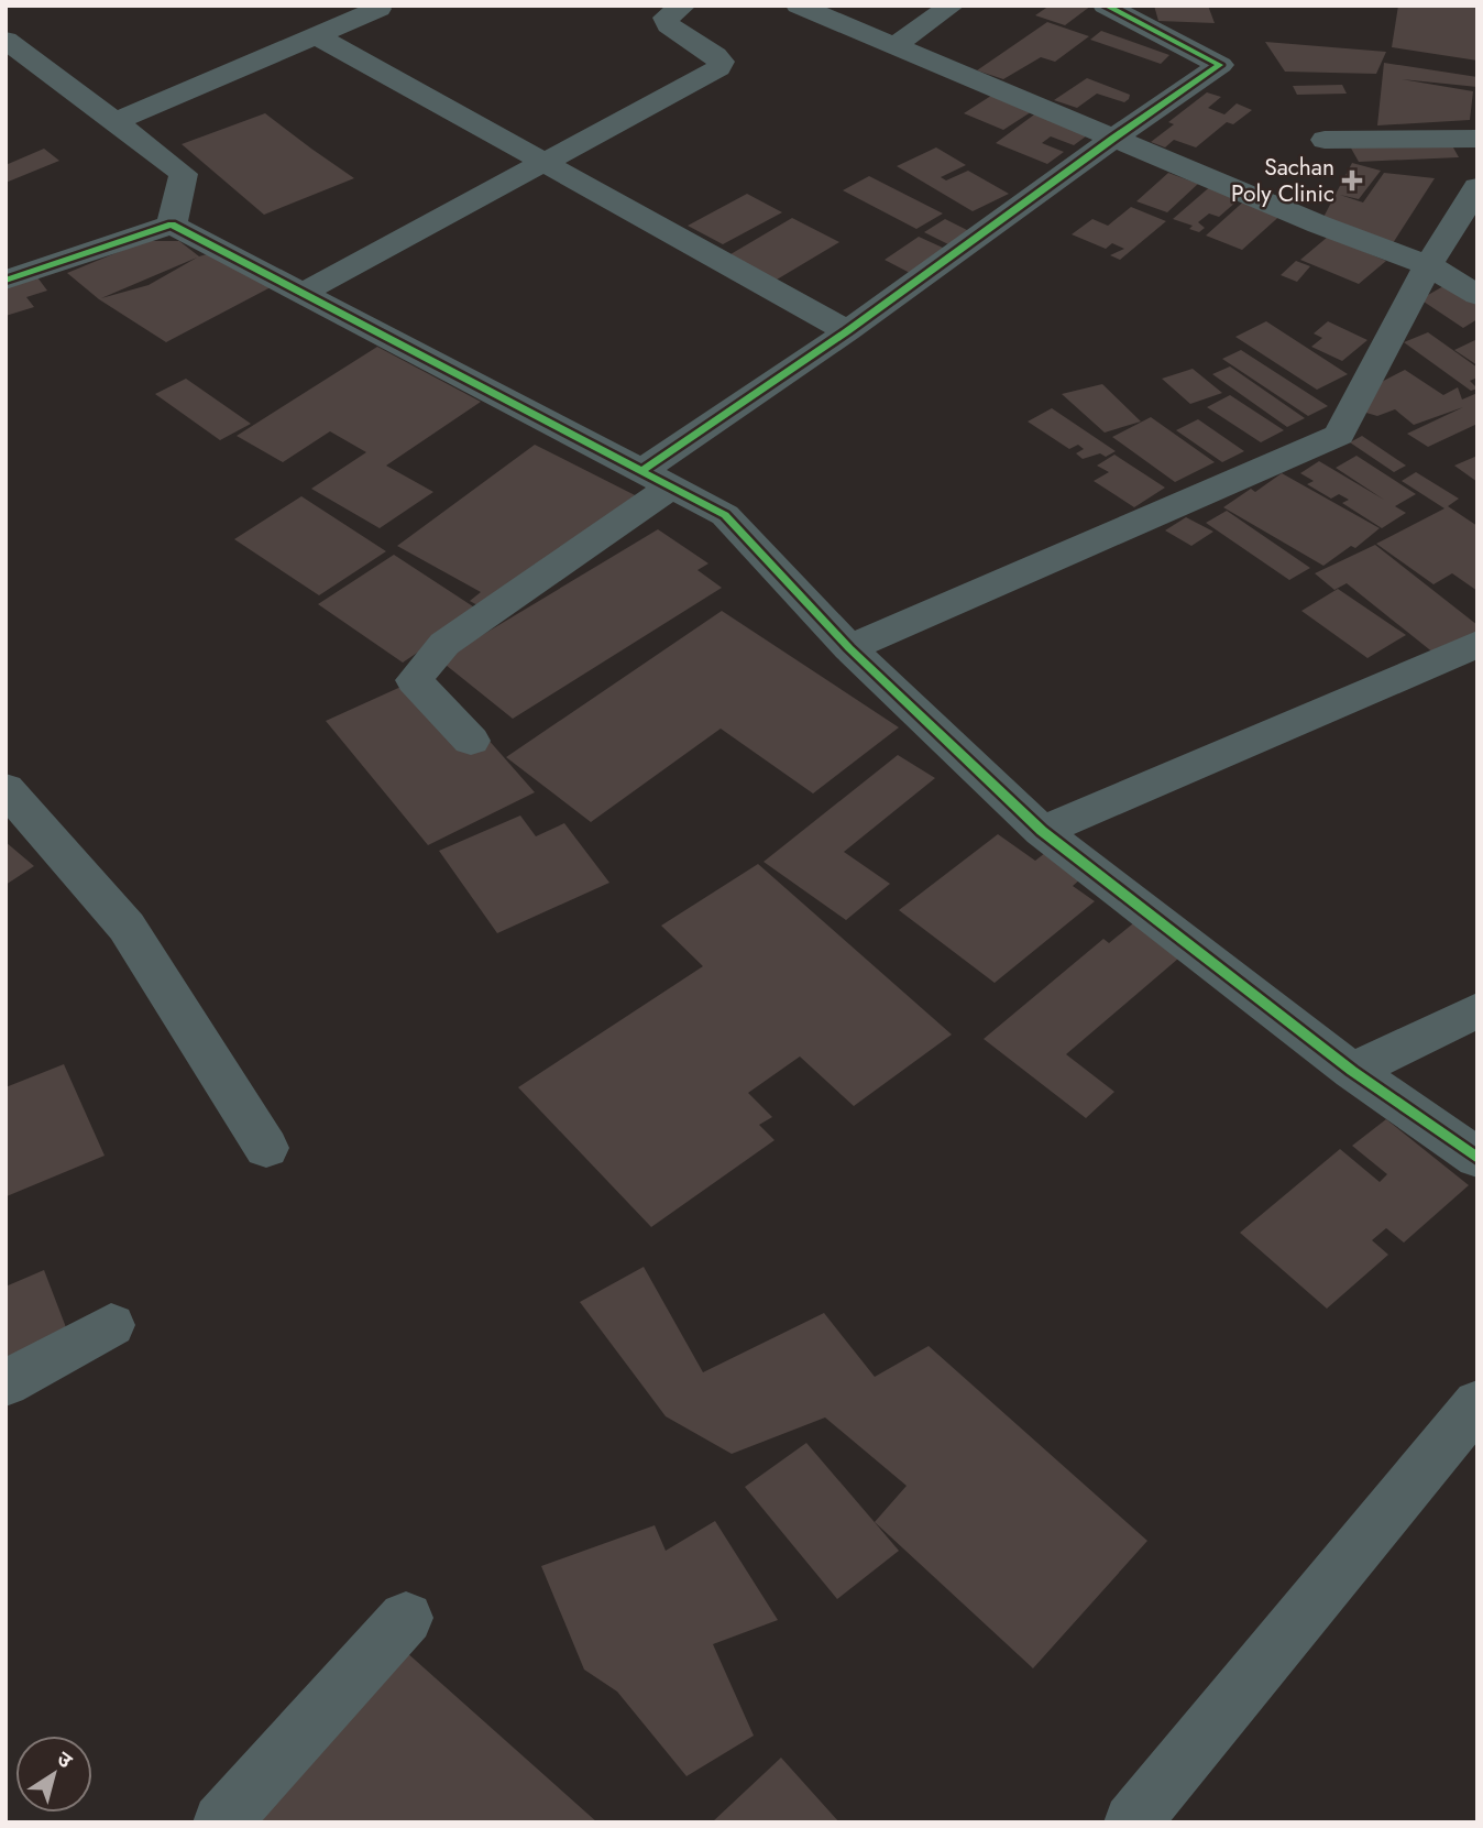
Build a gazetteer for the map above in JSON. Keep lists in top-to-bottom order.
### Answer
{
  "places": {
    "health": ["Sachan Poly Clinic"]
  },
  "north": "top right"
}
